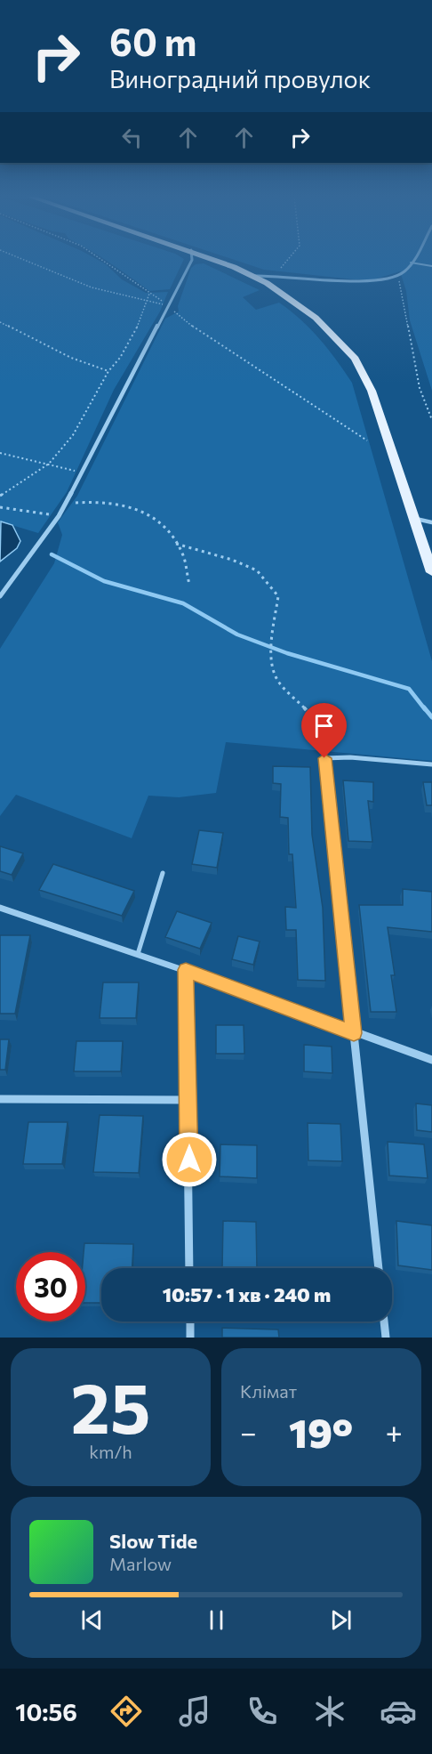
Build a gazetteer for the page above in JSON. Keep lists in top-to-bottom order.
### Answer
{
  "page": {
    "turn": ["60 m", "Виноградний провулок"],
    "limit": "30",
    "trip": "10:57 · 1 хв · 240 m",
    "tile": [
      ["25", "km/h"],
      "Клімат"
    ],
    "heat": ["−", "19°", "+"],
    "song": ["Slow Tide", "Marlow"],
    "tabs": "10:56"
  }
}
